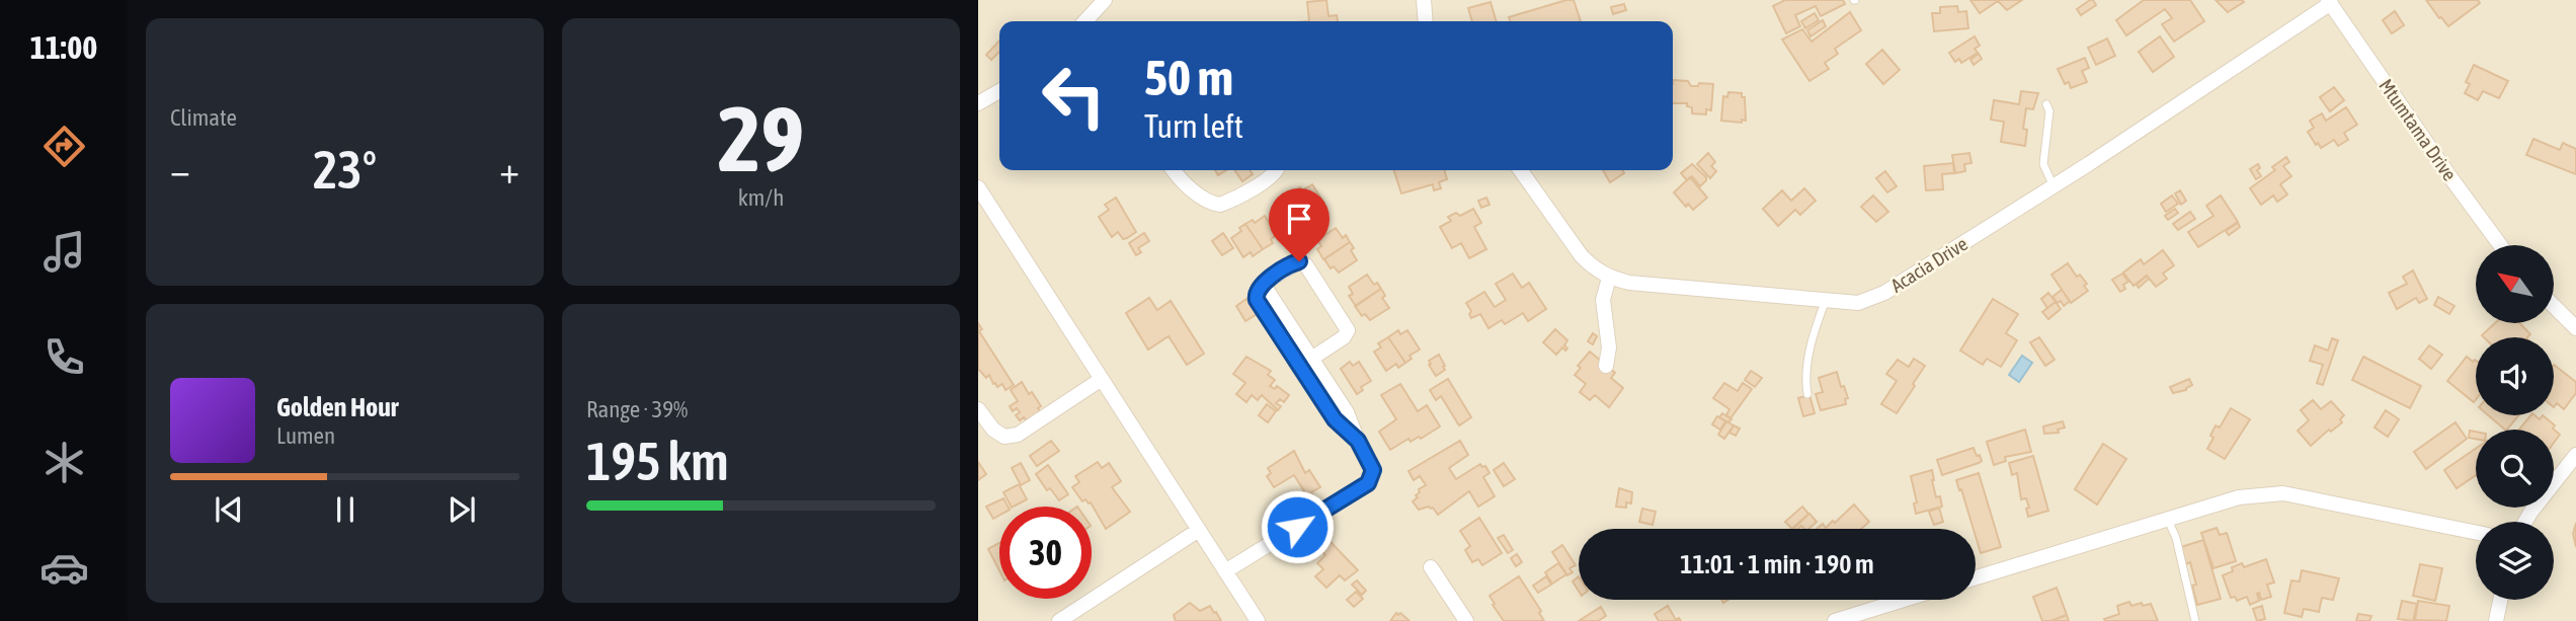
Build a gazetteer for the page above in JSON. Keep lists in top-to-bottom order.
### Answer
{
  "streets": {
    "street": ["Mtumtama Drive", "Acacia Drive"]
  },
  "crossings": [
    ["Mtumtama Drive", "Acacia Drive"]
  ],
  "north": "top left",
  "page": {
    "tabs": "11:00",
    "tile": [
      "Climate",
      ["29", "km/h"],
      ["Range · 39%", "195 km"]
    ],
    "turn": ["50 m", "Turn left"],
    "heat": ["−", "23°", "+"],
    "song": ["Golden Hour", "Lumen"],
    "limit": "30",
    "trip": "11:01 · 1 min · 190 m"
  }
}
